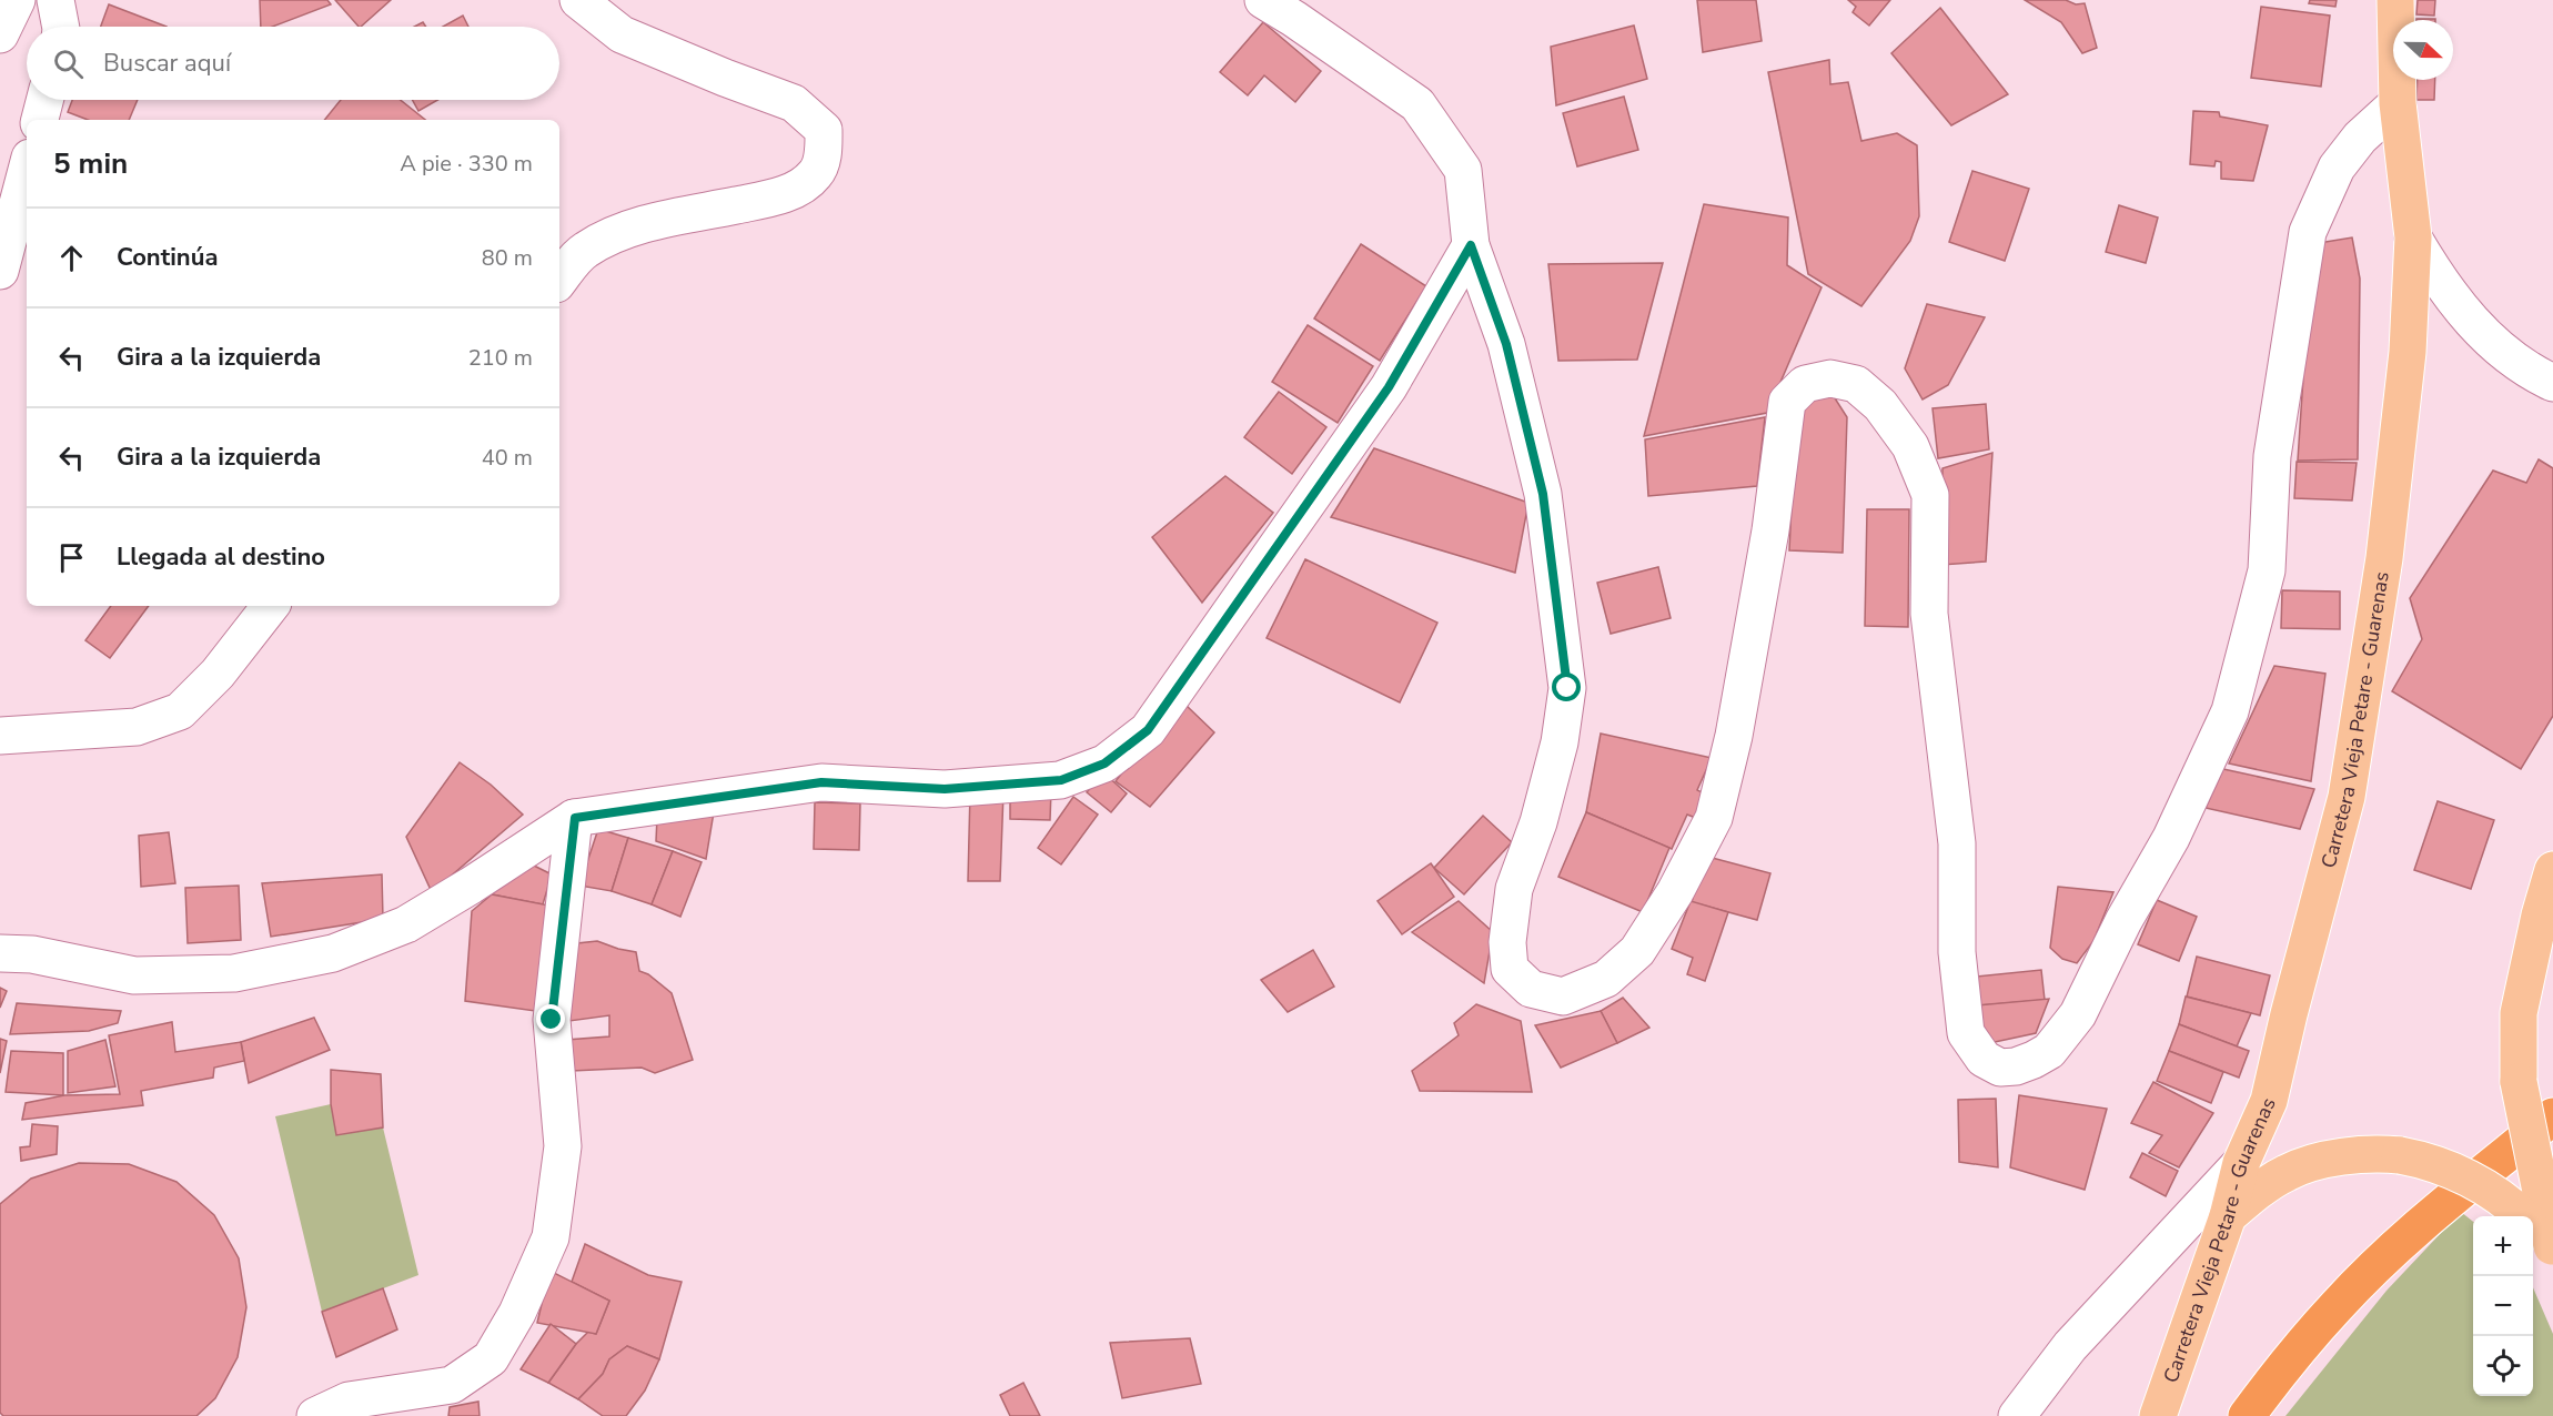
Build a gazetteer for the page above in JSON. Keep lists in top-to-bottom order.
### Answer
{
  "streets": {
    "main road": ["Carretera Vieja Petare - Guarenas"]
  },
  "north": "right",
  "page": {
    "search": "Buscar aquí",
    "heading": ["5 min", "A pie · 330 m"],
    "list": [
      ["Continúa", "80 m"],
      ["Gira a la izquierda", "210 m"],
      ["Gira a la izquierda", "40 m"],
      "Llegada al destino"
    ],
    "map_buttons": ["+", "−"]
  }
}
